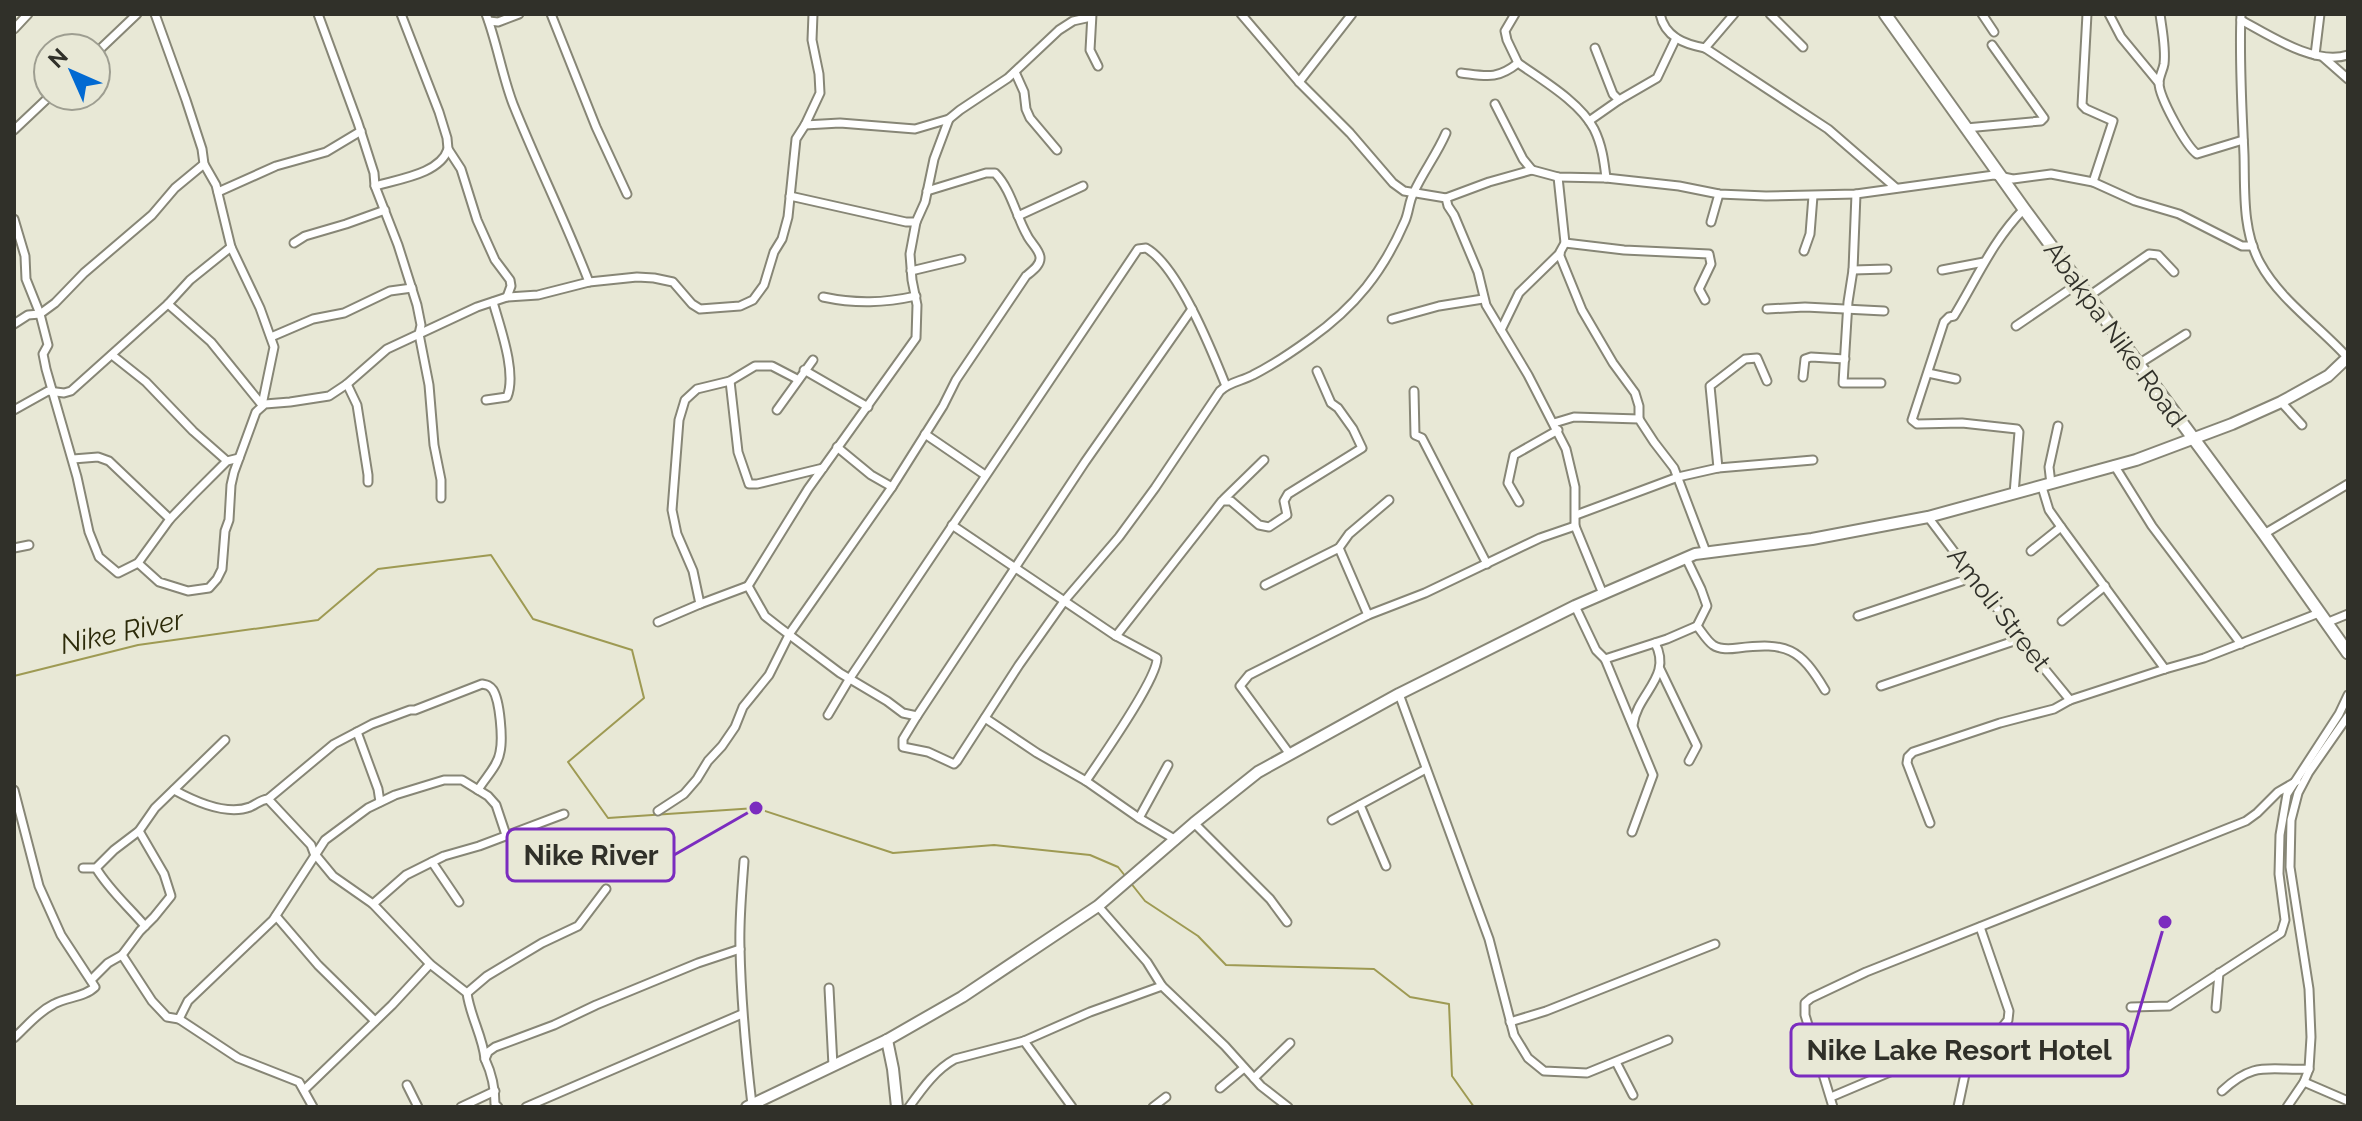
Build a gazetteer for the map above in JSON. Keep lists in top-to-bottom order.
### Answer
{
  "streets": {
    "main road": ["Abakpa Nike Road"],
    "street": ["Amoli Street"]
  },
  "water": ["Nike River"],
  "places": ["Nike River", "Nike Lake Resort Hotel"],
  "north": "top left"
}
